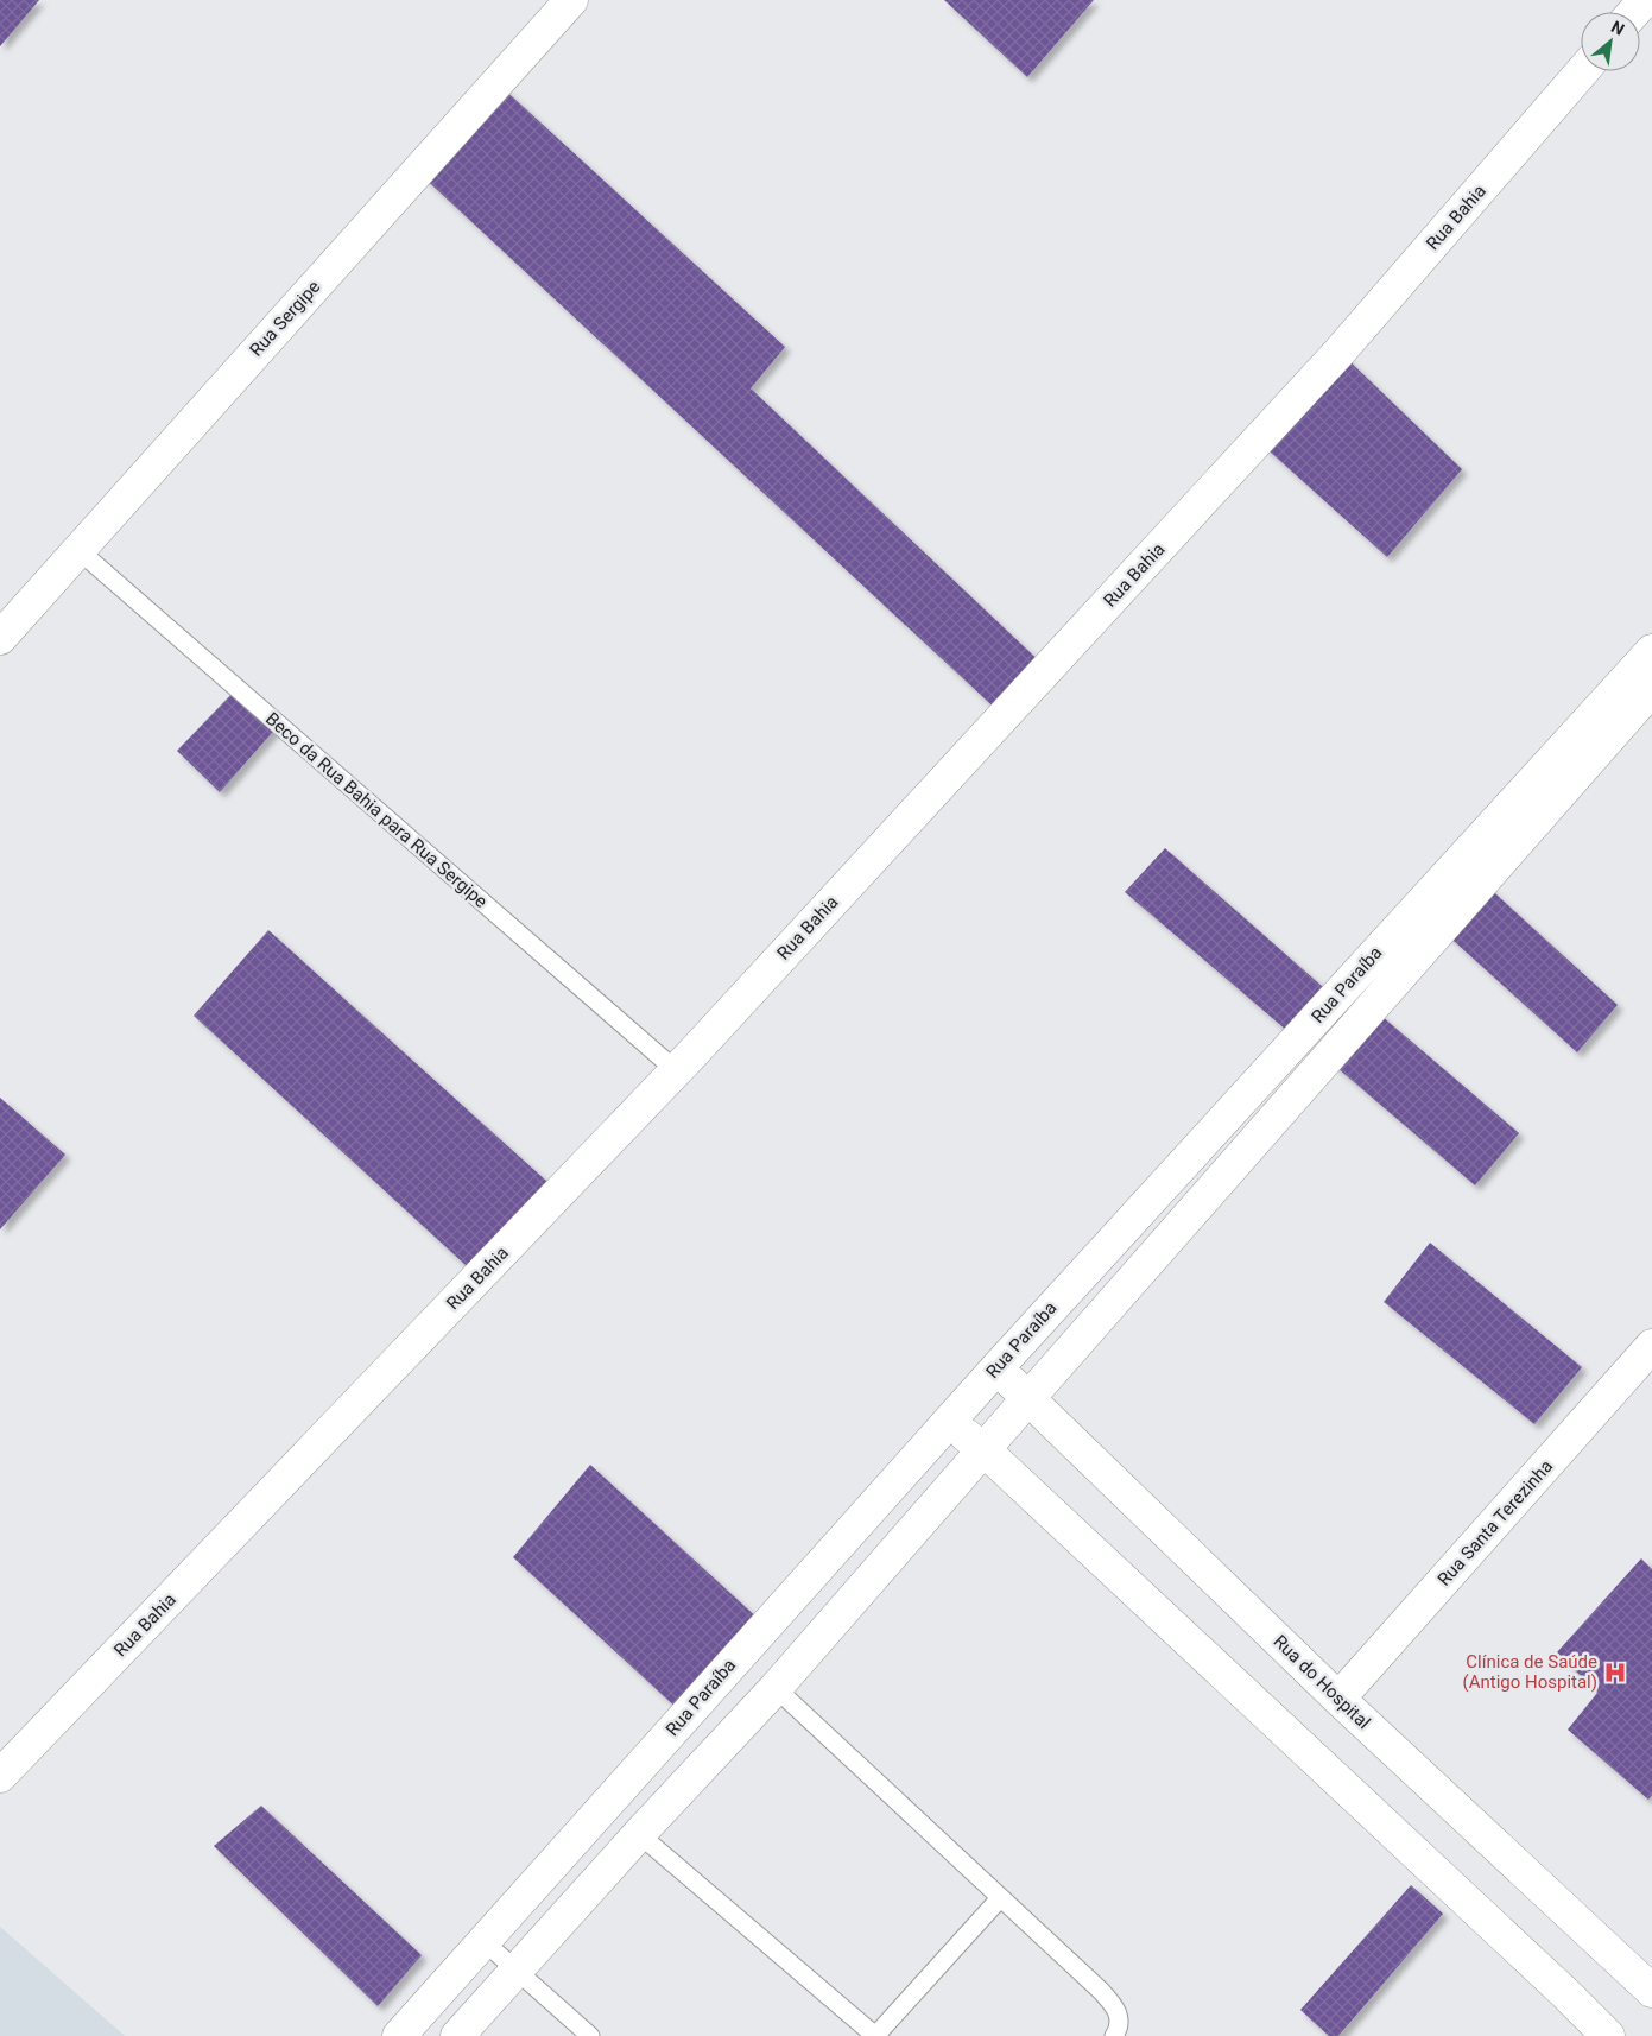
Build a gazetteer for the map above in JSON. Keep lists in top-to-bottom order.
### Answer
{
  "streets": {
    "street": [
      "Rua Bahia",
      "Rua Sergipe",
      "Rua Paraíba",
      "Rua Santa Terezinha",
      "Rua do Hospital"
    ],
    "lane": ["Beco da Rua Bahia para Rua Sergipe"]
  },
  "crossings": [
    ["Rua Bahia", "Beco da Rua Bahia para Rua Sergipe"],
    ["Rua Sergipe", "Beco da Rua Bahia para Rua Sergipe"],
    ["Rua Paraíba", "Rua do Hospital"],
    ["Rua Santa Terezinha", "Rua do Hospital"]
  ],
  "places": {
    "hospital": ["Clínica de Saúde (Antigo Hospital)"]
  },
  "north": "top right"
}
